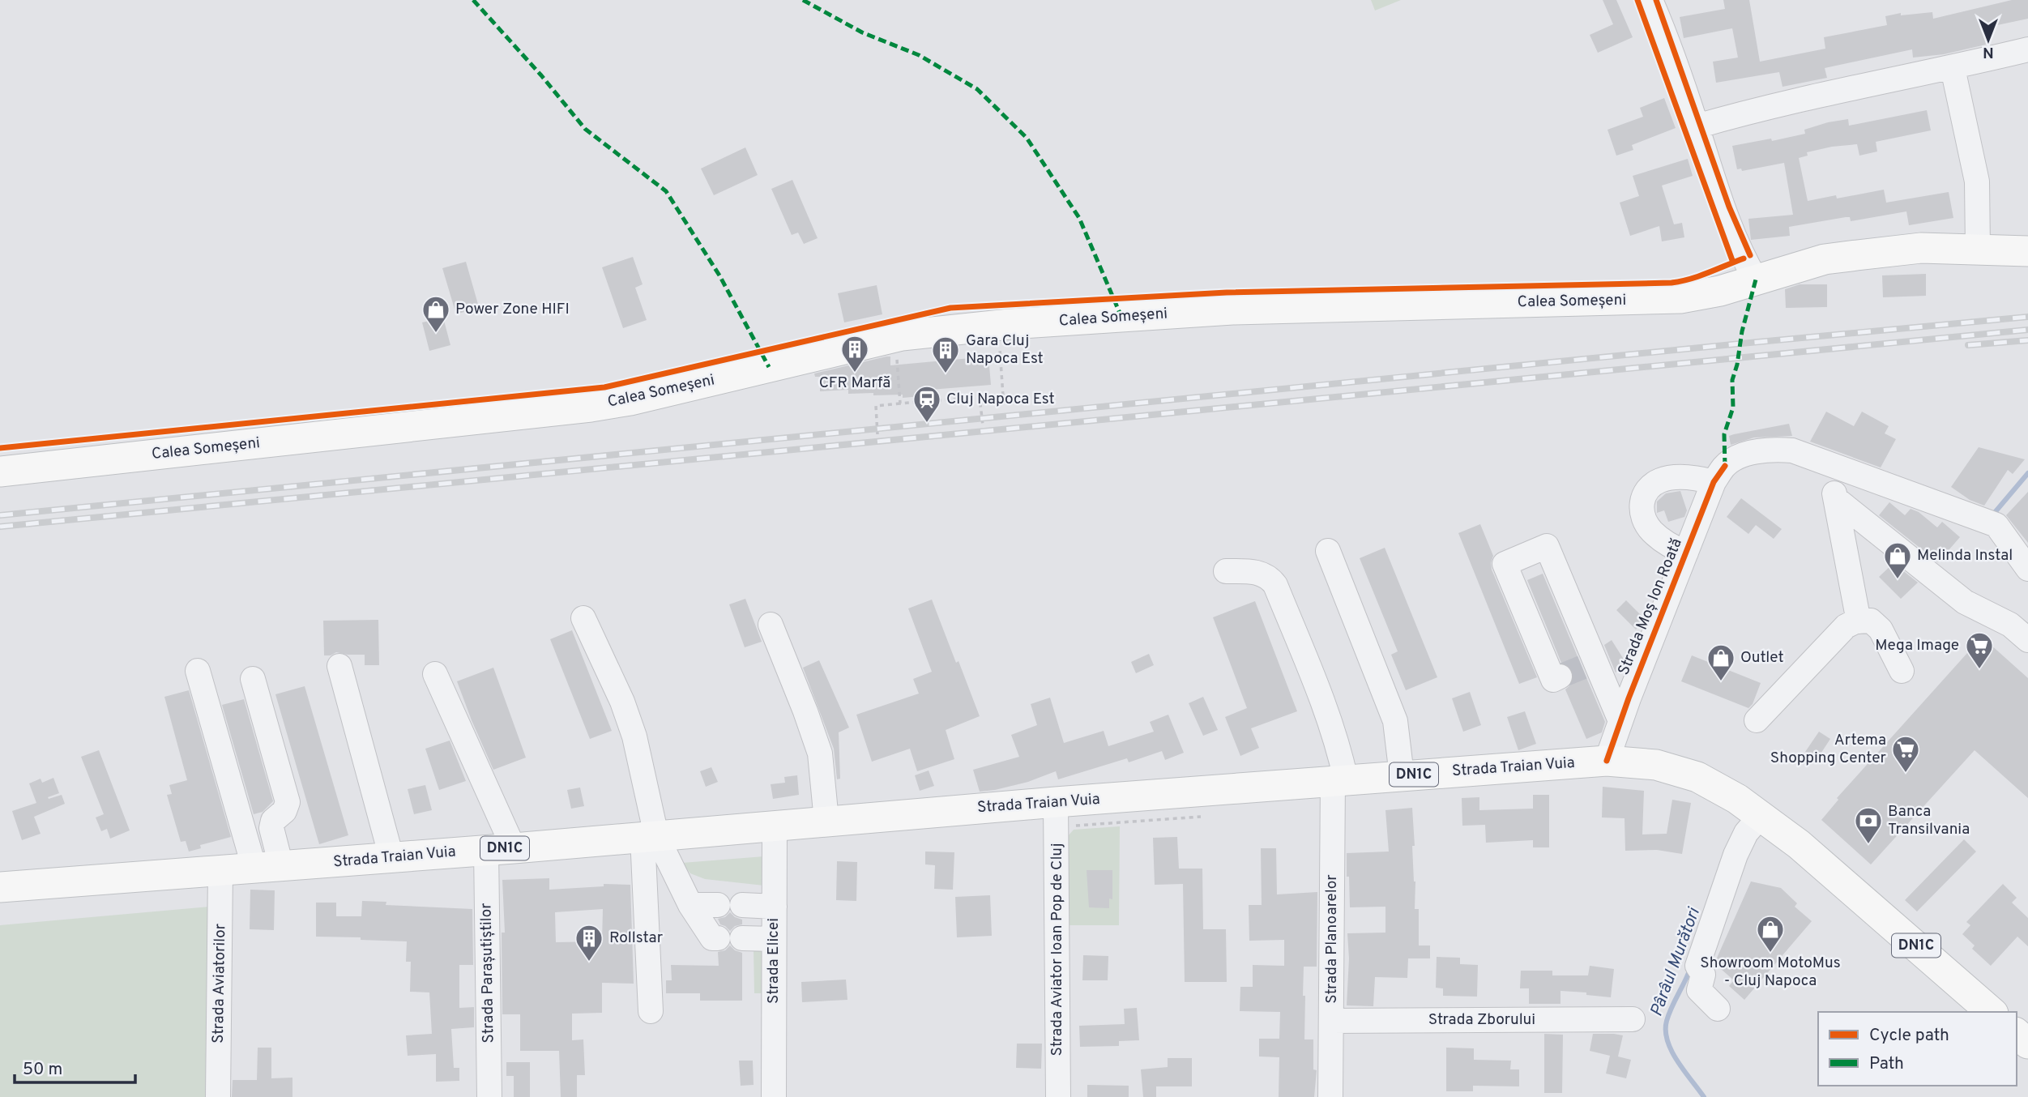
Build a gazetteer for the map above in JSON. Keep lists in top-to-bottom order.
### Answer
{
  "streets": {
    "main road": ["Calea Someșeni", "Strada Traian Vuia", "DN1C"],
    "street": [
      "Strada Moș Ion Roată",
      "Strada Planoarelor",
      "Strada Aviator Ioan Pop de Cluj",
      "Strada Elicei",
      "Strada Parașutiștilor",
      "Strada Aviatorilor",
      "Strada Zborului"
    ]
  },
  "crossings": [
    ["Strada Moș Ion Roată", "Strada Traian Vuia"],
    ["Strada Traian Vuia", "Strada Planoarelor"],
    ["Strada Traian Vuia", "Strada Aviator Ioan Pop de Cluj"],
    ["Strada Traian Vuia", "Strada Elicei"],
    ["Strada Traian Vuia", "Strada Parașutiștilor"],
    ["Strada Traian Vuia", "Strada Aviatorilor"],
    ["Strada Planoarelor", "Strada Zborului"]
  ],
  "water": ["Pârâul Murători"],
  "places": {
    "shop": [
      "Power Zone HIFI",
      "Melinda Instal",
      "Outlet",
      "Showroom MotoMus - Cluj Napoca"
    ],
    "building": ["CFR Marfă", "Gara Cluj Napoca Est", "Rollstar"],
    "station": ["Cluj Napoca Est"],
    "supermarket": ["Mega Image", "Artema Shopping Center"],
    "bank": ["Banca Transilvania"]
  },
  "legend": ["Cycle path", "Path"],
  "scale_bar": "50 m",
  "north": "bottom"
}
